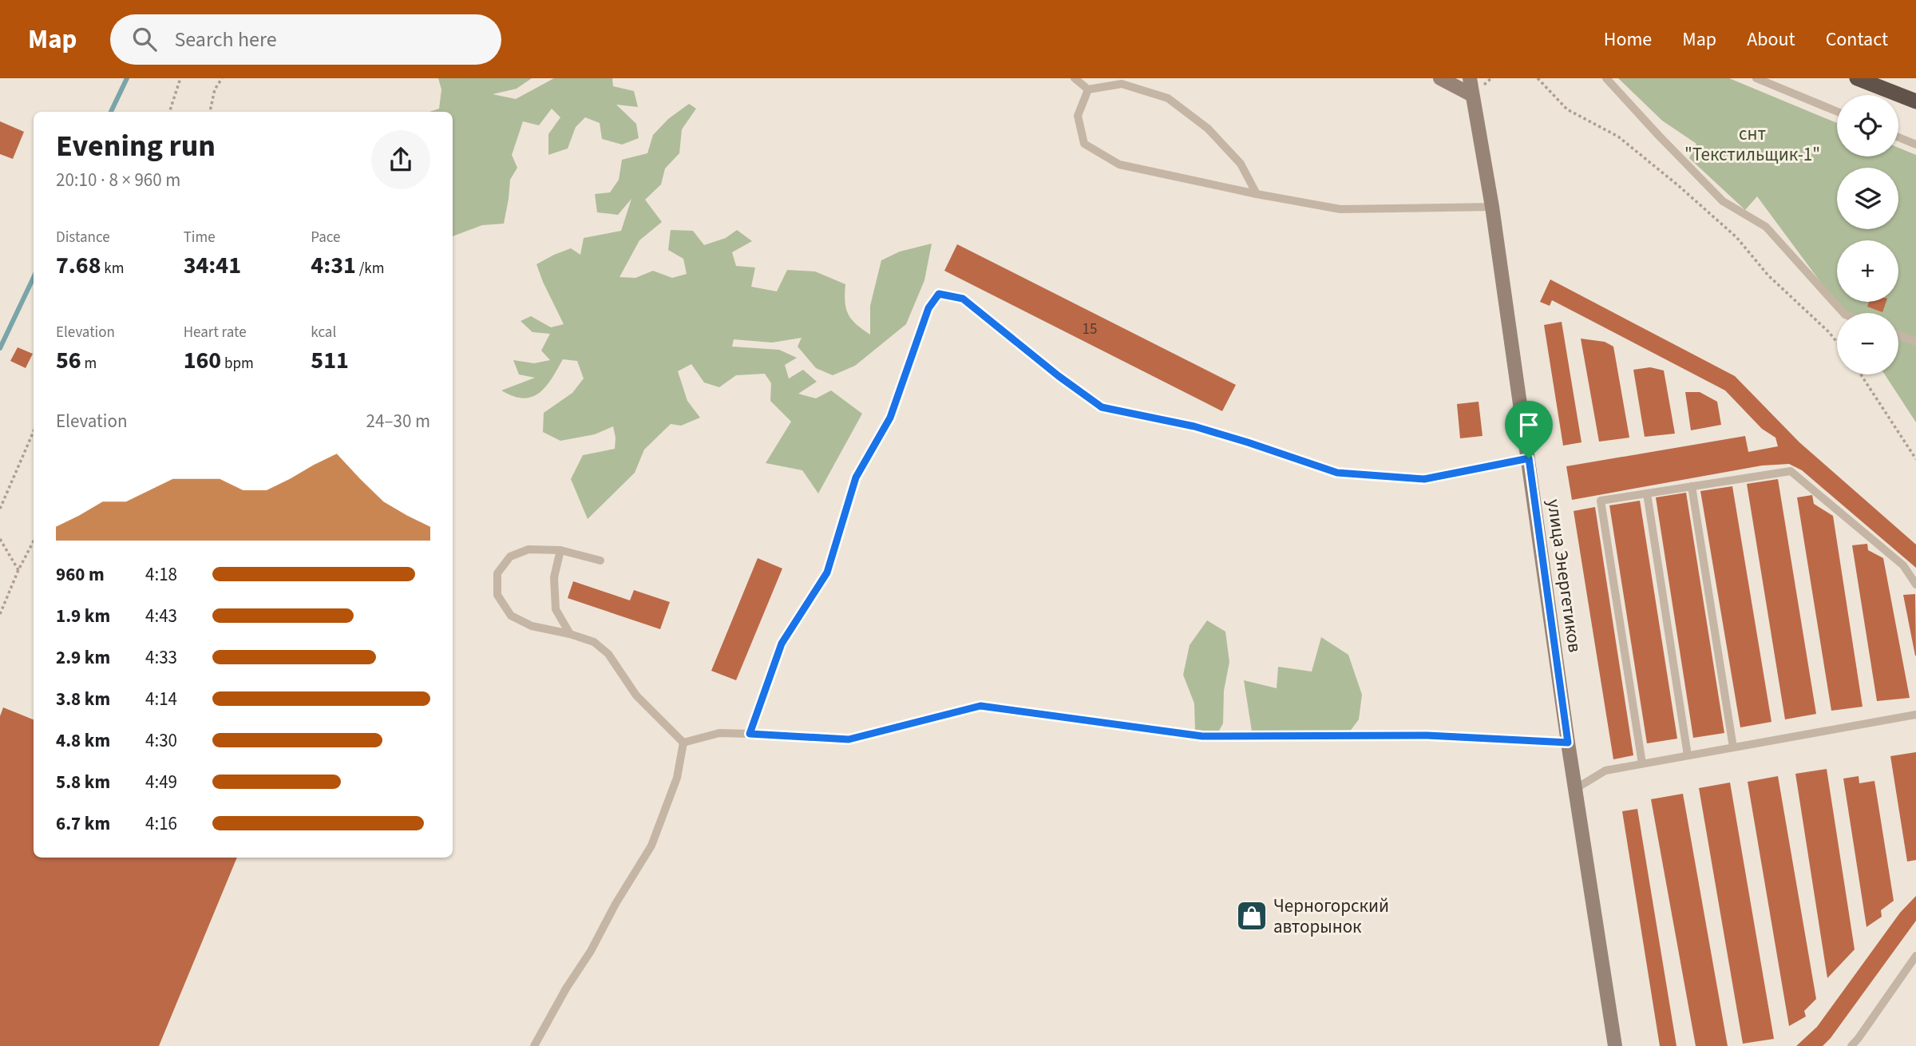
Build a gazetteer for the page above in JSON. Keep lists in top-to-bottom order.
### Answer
{
  "streets": {
    "main road": ["улица Энергетиков"]
  },
  "parks": ["снт \"Текстильщик-1\""],
  "places": {
    "shop": ["Черногорский авторынок"]
  },
  "house_numbers": ["15"],
  "page": {
    "header": "Map",
    "search": "Search here",
    "nav": [
      "Home",
      "Map",
      "About",
      "Contact"
    ],
    "map_buttons": ["+", "−"],
    "heading": ["Evening run", "20:10 · 8 × 960 m"],
    "stats": [
      ["Distance", "7.68 km"],
      ["Time", "34:41"],
      ["Pace", "4:31 /km"],
      ["Elevation", "56 m"],
      ["Heart rate", "160 bpm"],
      ["kcal", "511"]
    ],
    "chart": ["Elevation", "24–30 m"],
    "list": [
      {
        "name": "960 m",
        "note": "4:18"
      },
      {
        "name": "1.9 km",
        "note": "4:43"
      },
      {
        "name": "2.9 km",
        "note": "4:33"
      },
      {
        "name": "3.8 km",
        "note": "4:14"
      },
      {
        "name": "4.8 km",
        "note": "4:30"
      },
      {
        "name": "5.8 km",
        "note": "4:49"
      },
      {
        "name": "6.7 km",
        "note": "4:16"
      }
    ]
  }
}
